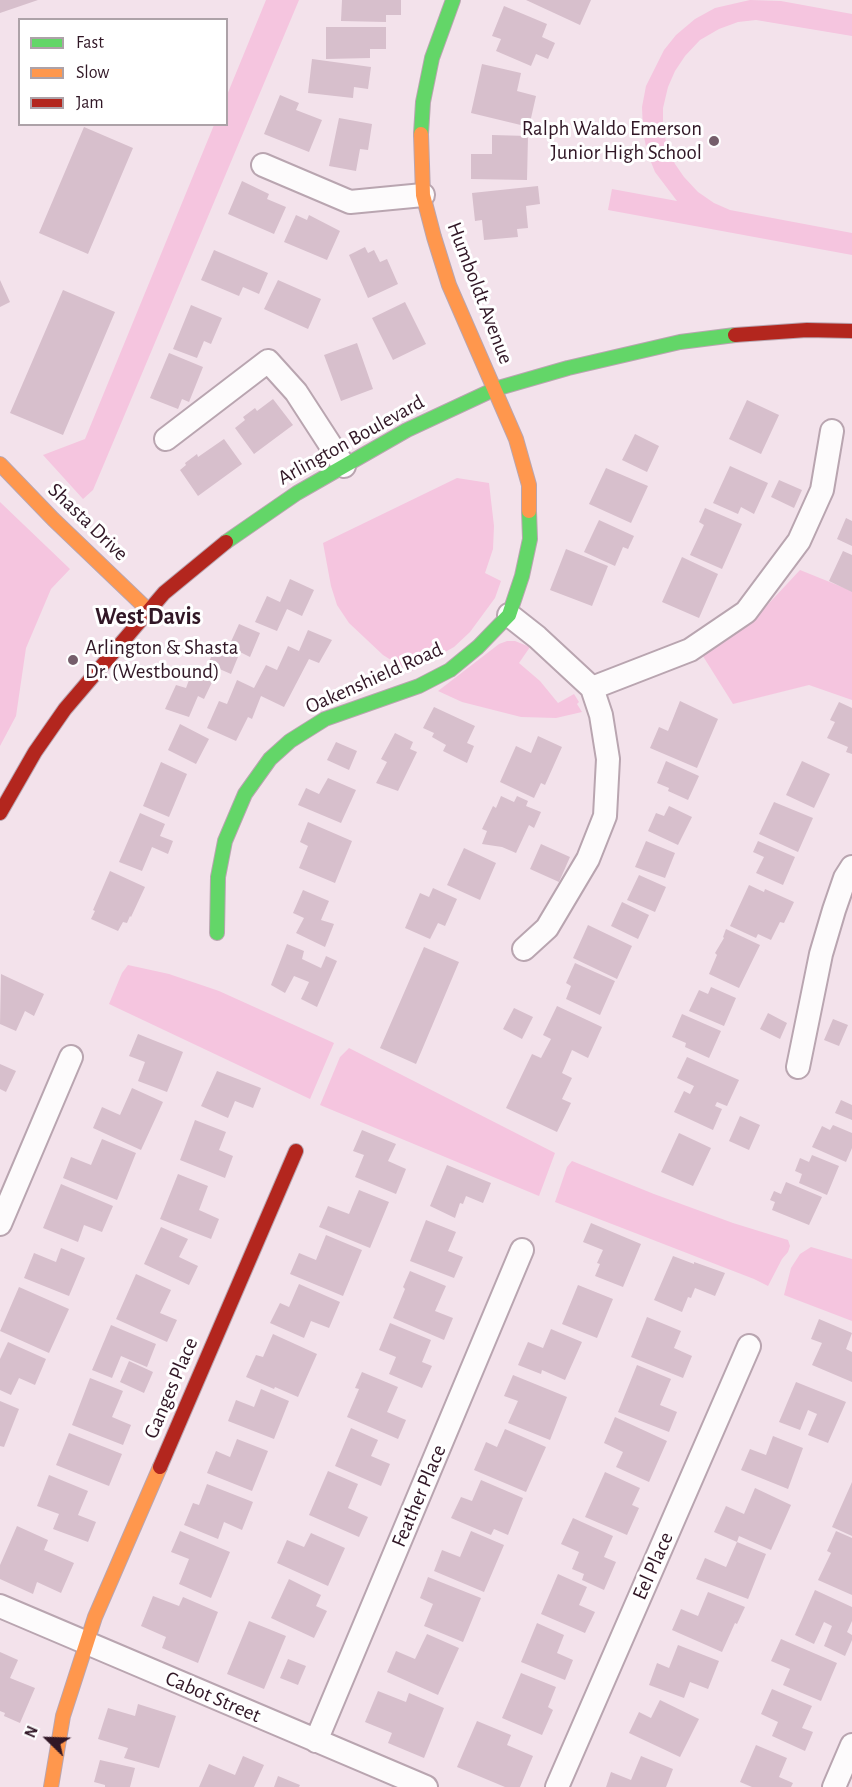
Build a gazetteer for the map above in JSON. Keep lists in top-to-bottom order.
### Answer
{
  "streets": {
    "street": [
      "Humboldt Avenue",
      "Arlington Boulevard",
      "Shasta Drive",
      "Oakenshield Road",
      "Ganges Place",
      "Feather Place",
      "Eel Place",
      "Cabot Street"
    ]
  },
  "crossings": [
    ["Humboldt Avenue", "Arlington Boulevard"],
    ["Humboldt Avenue", "Oakenshield Road"],
    ["Arlington Boulevard", "Shasta Drive"],
    ["Arlington Boulevard", "Oakenshield Road"],
    ["Ganges Place", "Cabot Street"],
    ["Feather Place", "Cabot Street"]
  ],
  "districts": ["West Davis"],
  "places": ["Ralph Waldo Emerson Junior High School", "Arlington & Shasta Dr. (Westbound)"],
  "legend": ["Fast", "Slow", "Jam"],
  "north": "top left"
}
